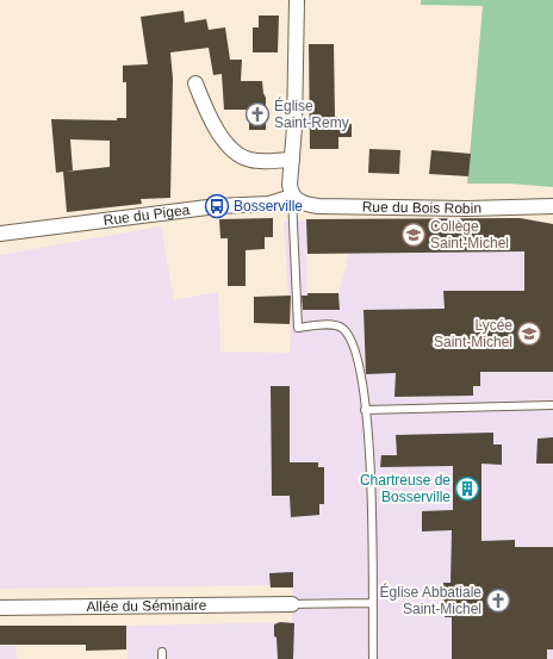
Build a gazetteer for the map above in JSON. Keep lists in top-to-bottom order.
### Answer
{
  "streets": {
    "street": ["Rue du Bois Robin", "Rue du Pigea", "Allée du Séminaire"]
  },
  "crossings": [
    ["Rue du Bois Robin", "Rue du Pigea"]
  ],
  "places": {
    "church": ["Église Saint-Remy", "Église Abbatiale Saint-Michel"],
    "bus stop": ["Bosserville"],
    "school or university": ["Collège Saint-Michel", "Lycée Saint-Michel"],
    "building": ["Chartreuse de Bosserville"]
  }
}
